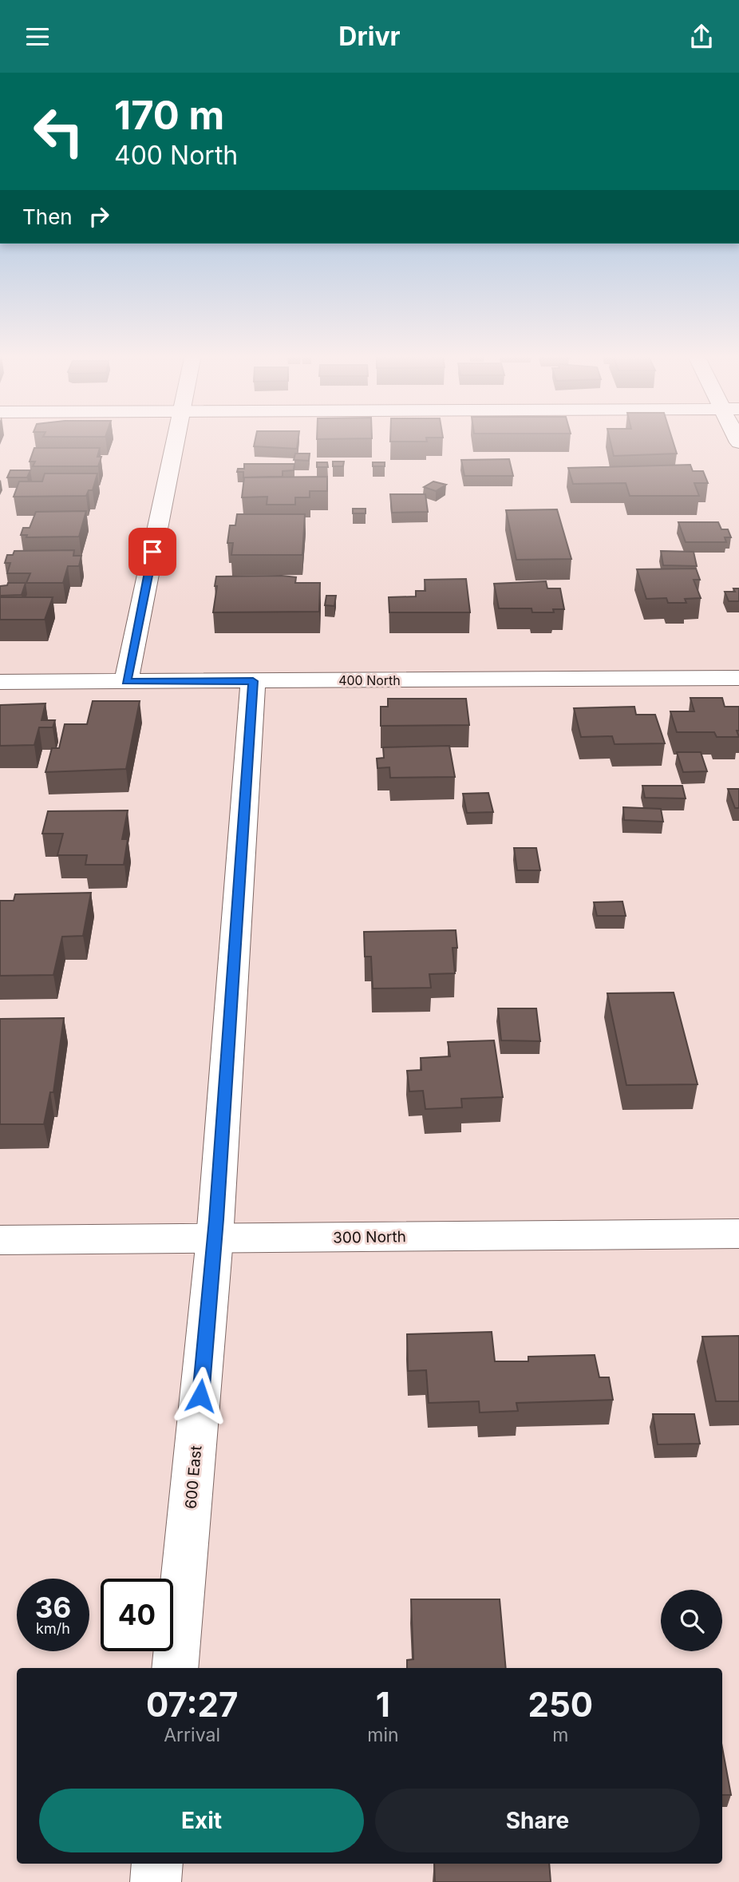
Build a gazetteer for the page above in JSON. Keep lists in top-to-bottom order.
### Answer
{
  "streets": {
    "street": ["400 North", "300 North", "600 East"]
  },
  "crossings": [
    ["400 North", "600 East"],
    ["300 North", "600 East"]
  ],
  "page": {
    "header": "Drivr",
    "turn": ["170 m", "400 North"],
    "then": "Then",
    "speed": "36 km/h",
    "limit": "40",
    "eta": [
      "07:27",
      "Arrival",
      "1",
      "min",
      "250",
      "m"
    ],
    "buttons": ["Exit", "Share"]
  }
}
